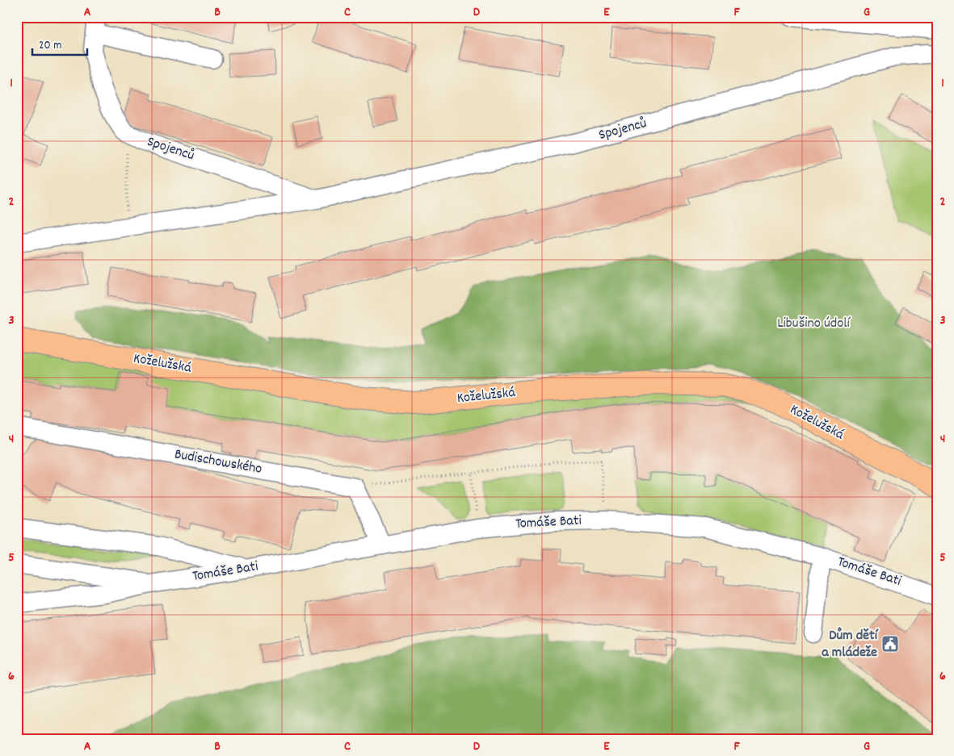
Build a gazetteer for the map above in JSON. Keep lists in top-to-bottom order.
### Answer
{
  "streets": {
    "main road": ["Koželužská"],
    "street": ["Spojenců", "Budischowského", "Tomáše Bati"]
  },
  "parks": ["Libušino údolí"],
  "places": {
    "public building": ["Dům dětí a mládeže"]
  },
  "scale_bar": "20 m",
  "grid": {
    "columns": [
      "A",
      "B",
      "C",
      "D",
      "E",
      "F",
      "G"
    ],
    "rows": [
      "1",
      "2",
      "3",
      "4",
      "5",
      "6"
    ]
  }
}
